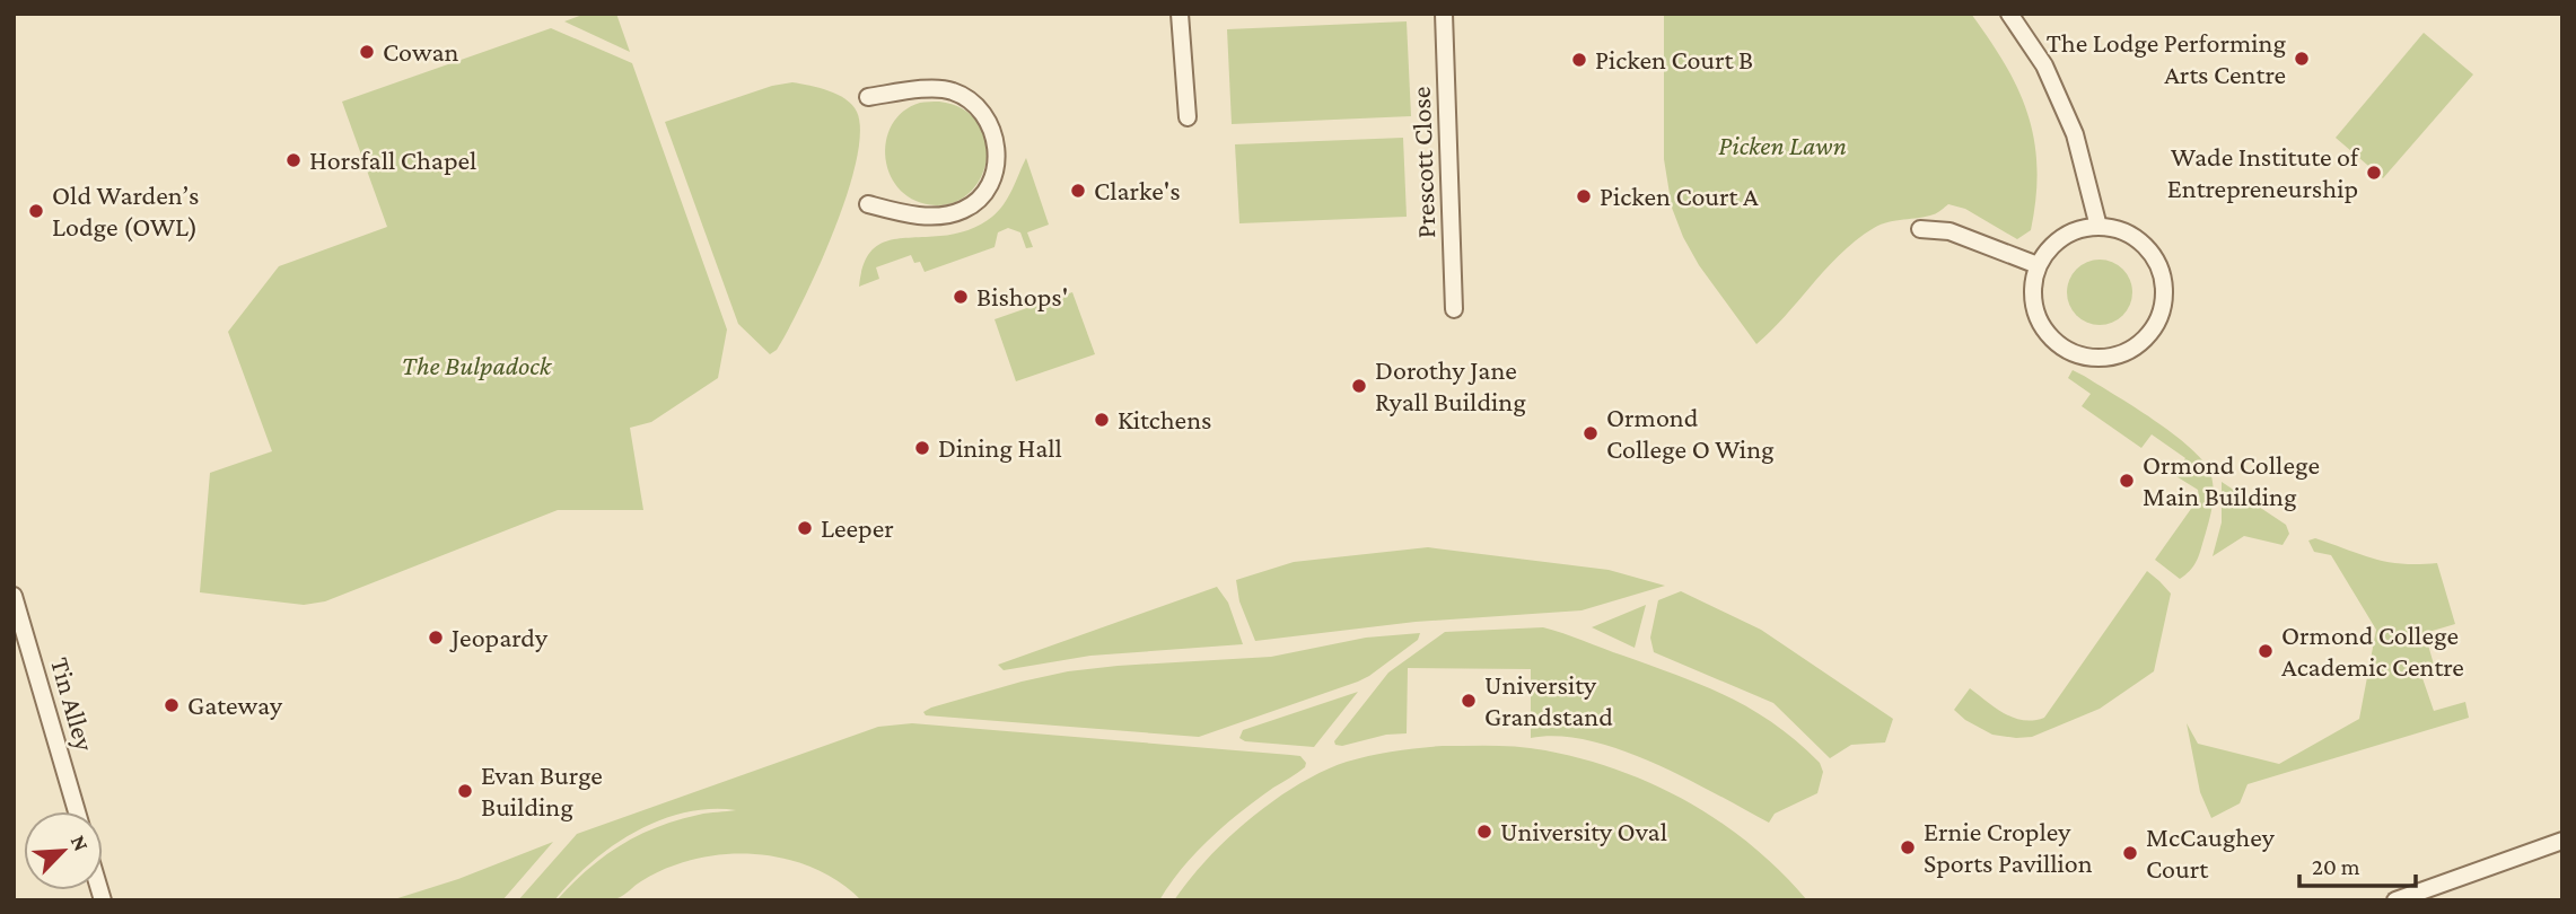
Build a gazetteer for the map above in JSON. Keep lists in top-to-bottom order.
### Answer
{
  "streets": {
    "lane": ["Prescott Close", "Tin Alley"]
  },
  "parks": ["Picken Lawn", "The Bulpadock"],
  "places": [
    "Cowan",
    "The Lodge Performing Arts Centre",
    "Picken Court B",
    "Horsfall Chapel",
    "Wade Institute of Entrepreneurship",
    "Clarke's",
    "Picken Court A",
    "Old Warden’s Lodge (OWL)",
    "Bishops'",
    "Dorothy Jane Ryall Building",
    "Kitchens",
    "Ormond College O Wing",
    "Dining Hall",
    "Ormond College Main Building",
    "Leeper",
    "Jeopardy",
    "Ormond College Academic Centre",
    "University Grandstand",
    "Gateway",
    "Evan Burge Building",
    "University Oval",
    "Ernie Cropley Sports Pavillion",
    "McCaughey Court"
  ],
  "scale_bar": "20 m",
  "north": "top right"
}
